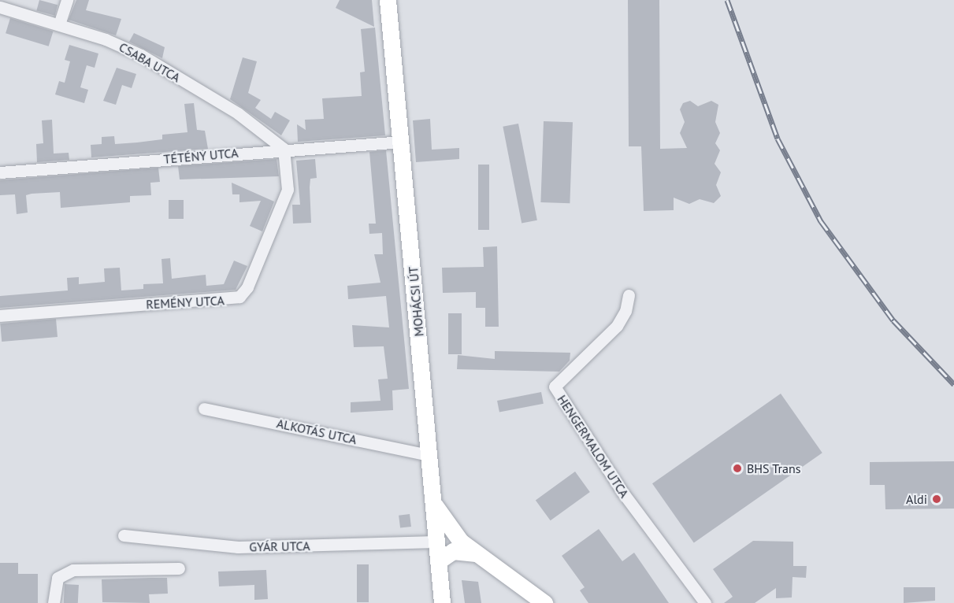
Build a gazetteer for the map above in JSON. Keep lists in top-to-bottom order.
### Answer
{
  "streets": {
    "main road": ["MOHÁCSI ÚT"],
    "street": [
      "CSABA UTCA",
      "TÉTÉNY UTCA",
      "REMÉNY UTCA",
      "ALKOTÁS UTCA",
      "HENGERMALOM UTCA",
      "GYÁR UTCA"
    ]
  },
  "crossings": [
    ["CSABA UTCA", "TÉTÉNY UTCA"],
    ["CSABA UTCA", "REMÉNY UTCA"],
    ["TÉTÉNY UTCA", "MOHÁCSI ÚT"],
    ["TÉTÉNY UTCA", "REMÉNY UTCA"],
    ["MOHÁCSI ÚT", "ALKOTÁS UTCA"],
    ["MOHÁCSI ÚT", "GYÁR UTCA"]
  ],
  "places": ["BHS Trans", "Aldi"]
}
